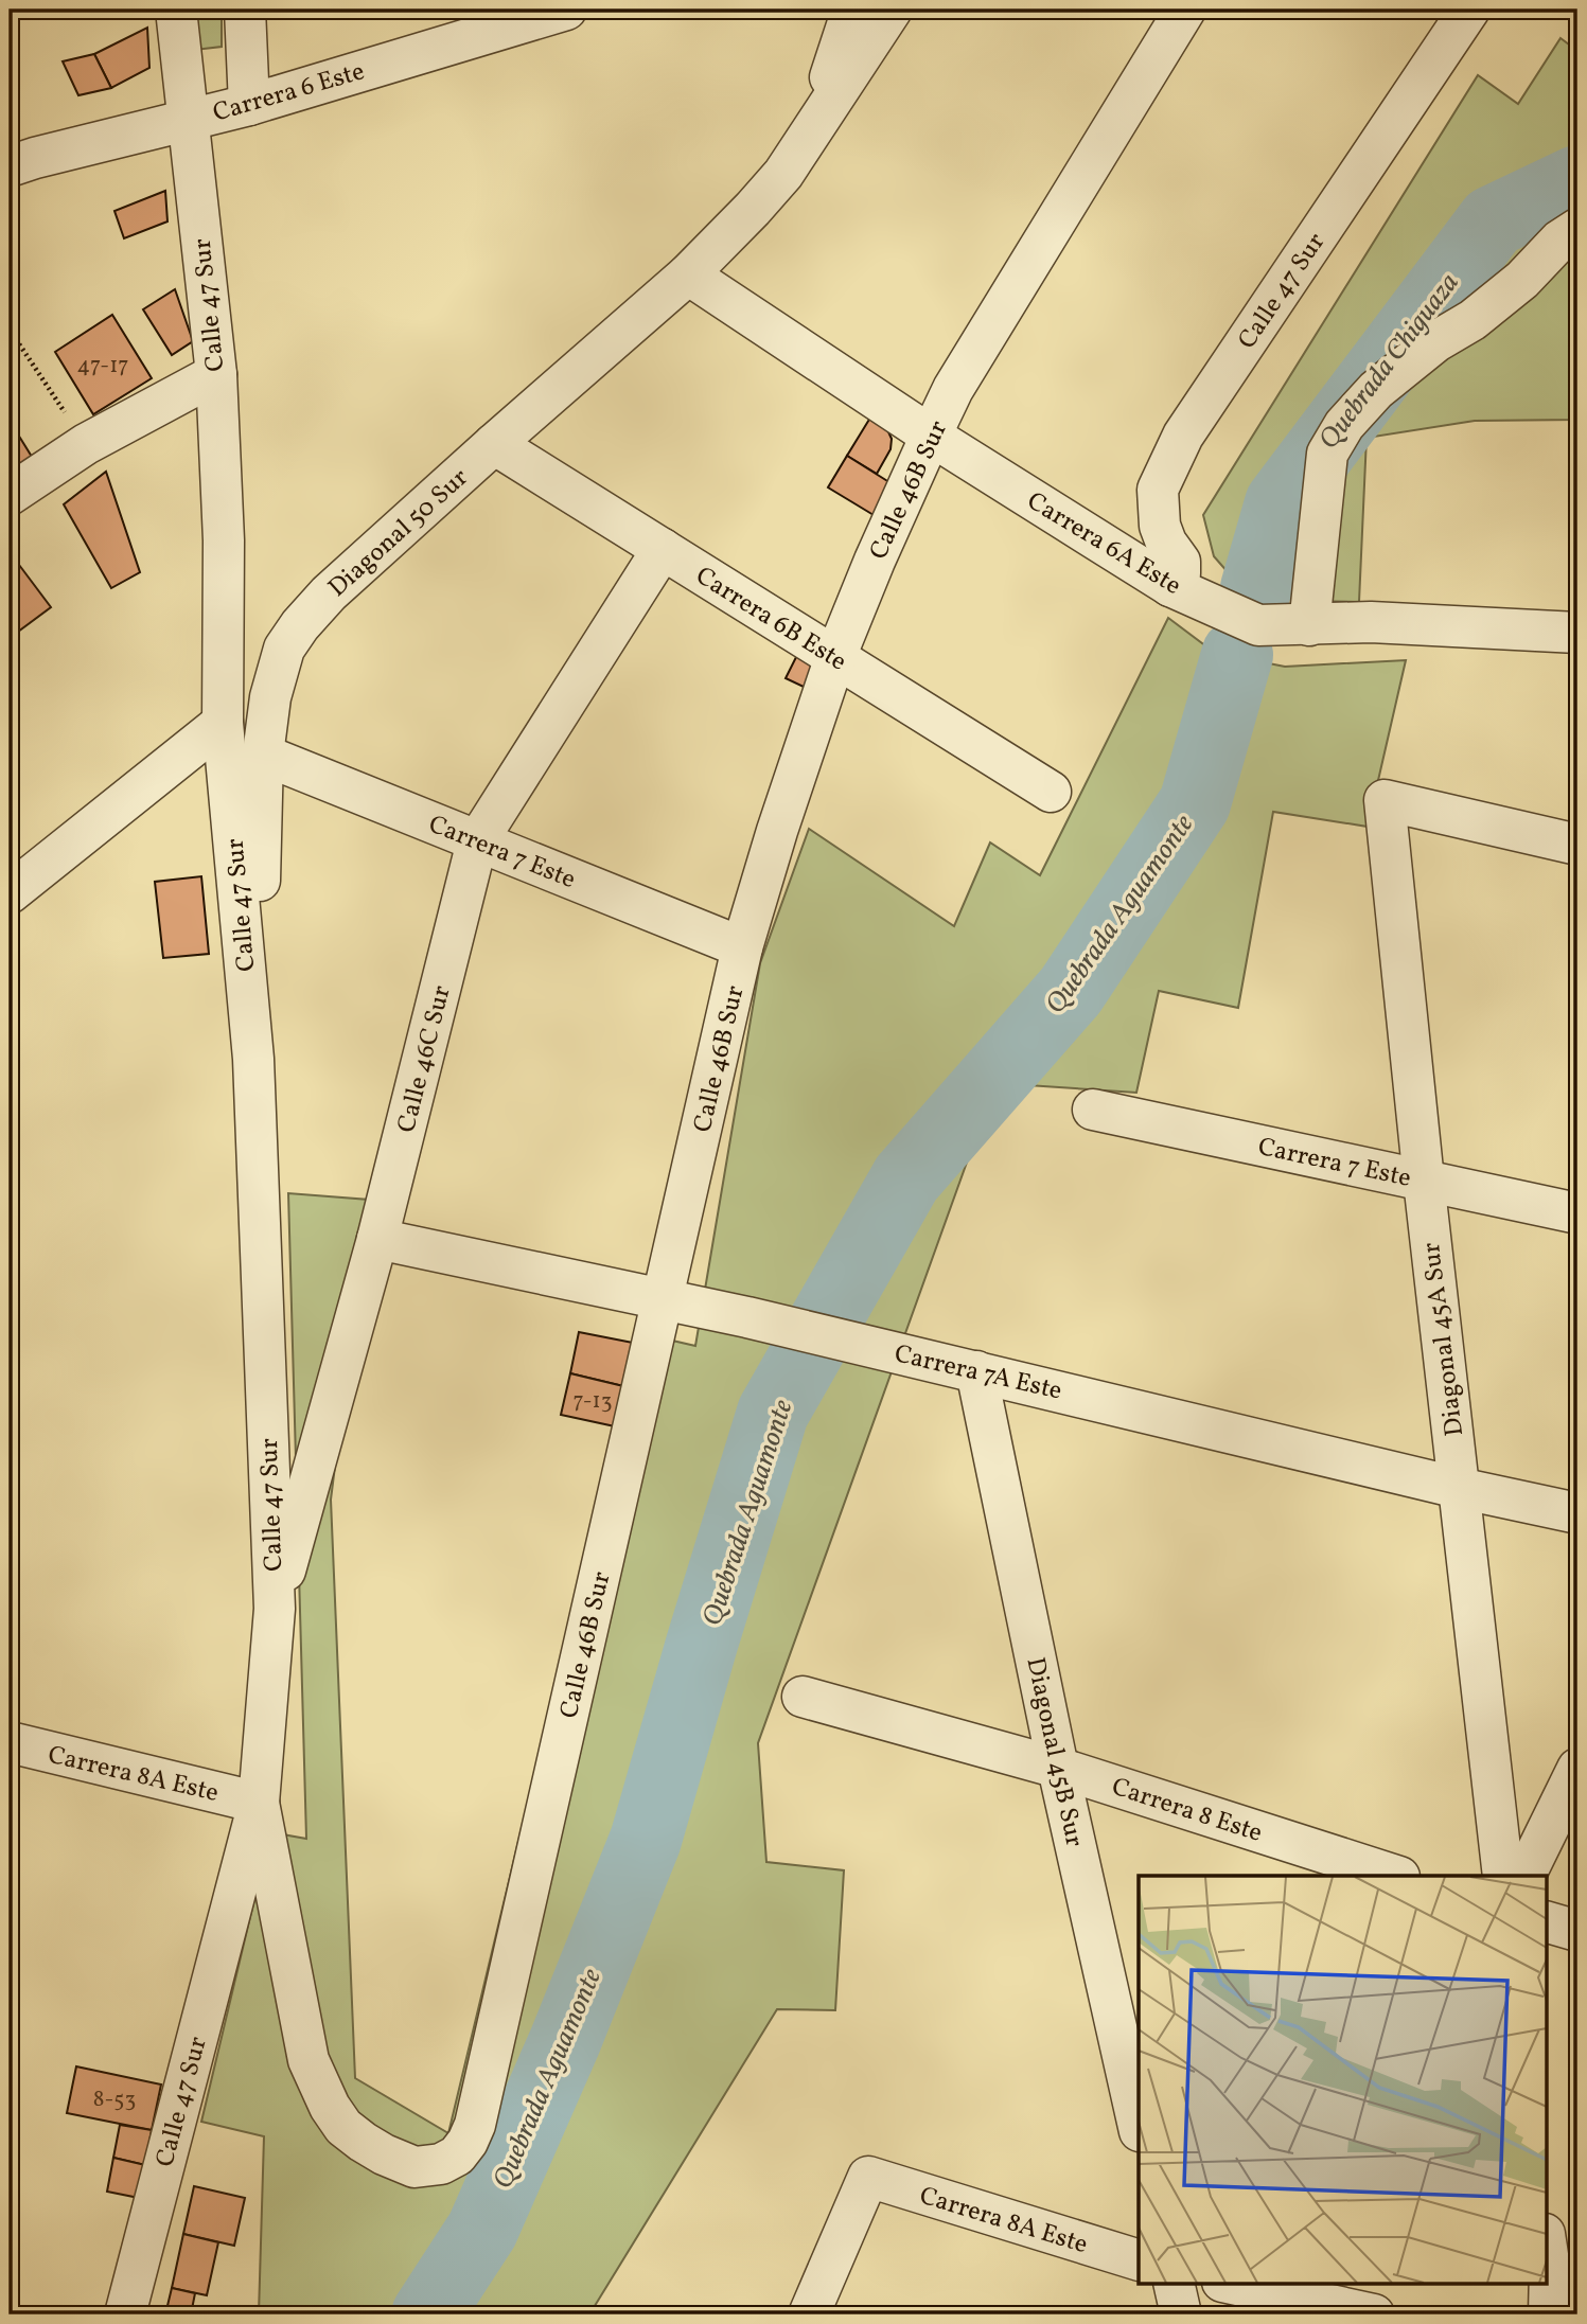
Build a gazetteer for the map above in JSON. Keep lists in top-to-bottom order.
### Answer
{
  "streets": {
    "street": [
      "Carrera 6 Este",
      "Calle 47 Sur",
      "Calle 46B Sur",
      "Diagonal 50 Sur",
      "Carrera 6A Este",
      "Carrera 6B Este",
      "Carrera 7 Este",
      "Calle 46C Sur",
      "Diagonal 45A Sur",
      "Carrera 7A Este",
      "Diagonal 45B Sur",
      "Carrera 8A Este",
      "Carrera 8 Este"
    ]
  },
  "crossings": [
    ["Carrera 6 Este", "Calle 47 Sur"],
    ["Calle 47 Sur", "Calle 46B Sur"],
    ["Calle 47 Sur", "Diagonal 50 Sur"],
    ["Calle 47 Sur", "Carrera 6A Este"],
    ["Calle 47 Sur", "Calle 46C Sur"],
    ["Calle 47 Sur", "Carrera 8A Este"],
    ["Calle 46B Sur", "Carrera 6A Este"],
    ["Calle 46B Sur", "Carrera 6B Este"],
    ["Calle 46B Sur", "Carrera 7 Este"],
    ["Calle 46B Sur", "Carrera 7A Este"],
    ["Diagonal 50 Sur", "Carrera 6A Este"],
    ["Diagonal 50 Sur", "Carrera 6B Este"],
    ["Diagonal 50 Sur", "Carrera 7 Este"],
    ["Carrera 6B Este", "Calle 46C Sur"],
    ["Carrera 7 Este", "Calle 46C Sur"],
    ["Carrera 7 Este", "Diagonal 45A Sur"],
    ["Calle 46C Sur", "Carrera 7A Este"],
    ["Diagonal 45A Sur", "Carrera 7A Este"],
    ["Carrera 7A Este", "Diagonal 45B Sur"],
    ["Diagonal 45B Sur", "Carrera 8 Este"]
  ],
  "water": ["Quebrada Chiguaza", "Quebrada Aguamonte"],
  "house_numbers": ["47-17", "7-13", "8-53"]
}
